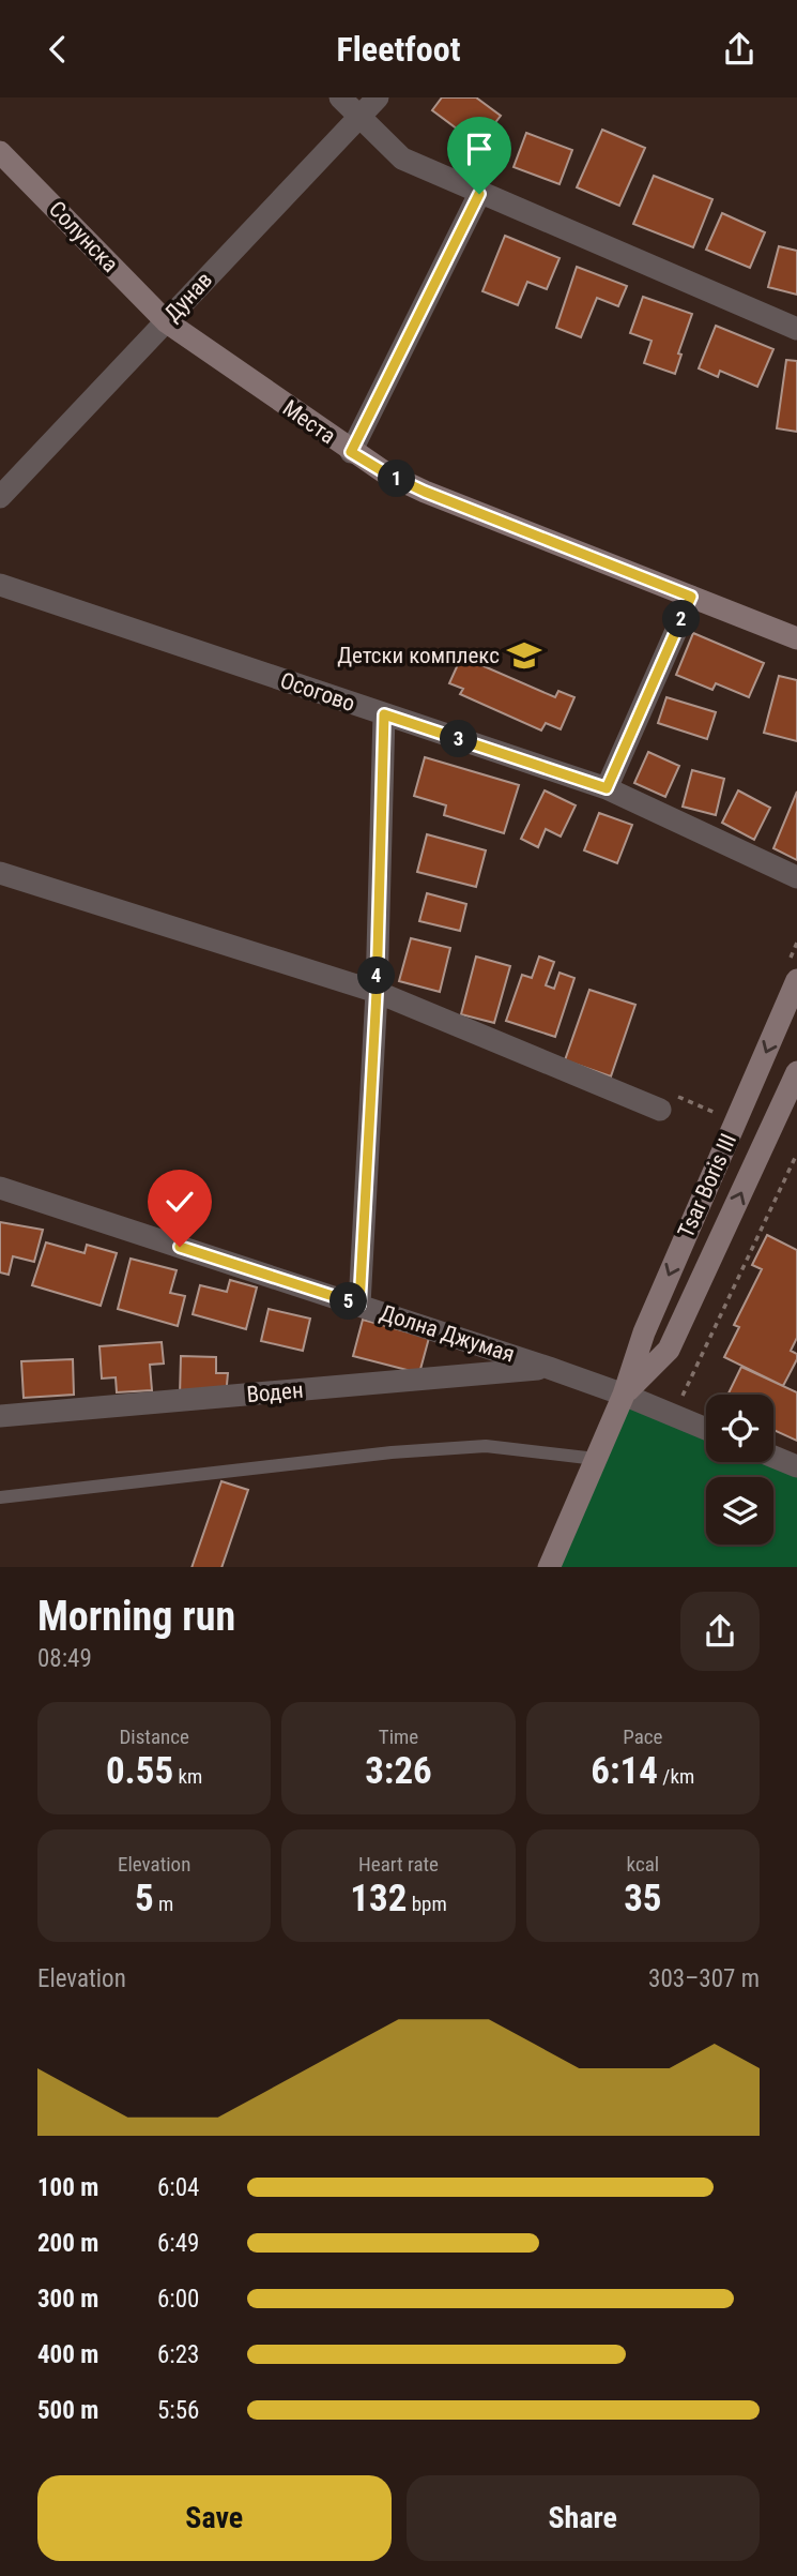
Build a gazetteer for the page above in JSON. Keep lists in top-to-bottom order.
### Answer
{
  "streets": {
    "main road": ["Солунска", "Места", "Tsar Boris III"],
    "street": [
      "Дунав",
      "Осогово",
      "Долна Джумая",
      "Воден"
    ]
  },
  "crossings": [
    ["Солунска", "Дунав"],
    ["Солунска", "Места"],
    ["Дунав", "Места"],
    ["Tsar Boris III", "Долна Джумая"],
    ["Долна Джумая", "Воден"]
  ],
  "places": {
    "school or university": ["Детски комплекс"]
  },
  "page": {
    "header": "Fleetfoot",
    "pins": [
      "1",
      "2",
      "3",
      "4",
      "5"
    ],
    "heading": ["Morning run", "08:49"],
    "stats": [
      ["Distance", "0.55 km"],
      ["Time", "3:26"],
      ["Pace", "6:14 /km"],
      ["Elevation", "5 m"],
      ["Heart rate", "132 bpm"],
      ["kcal", "35"]
    ],
    "chart": ["Elevation", "303–307 m"],
    "list": [
      {
        "name": "100 m",
        "note": "6:04"
      },
      {
        "name": "200 m",
        "note": "6:49"
      },
      {
        "name": "300 m",
        "note": "6:00"
      },
      {
        "name": "400 m",
        "note": "6:23"
      },
      {
        "name": "500 m",
        "note": "5:56"
      }
    ],
    "buttons": ["Save", "Share"]
  }
}
